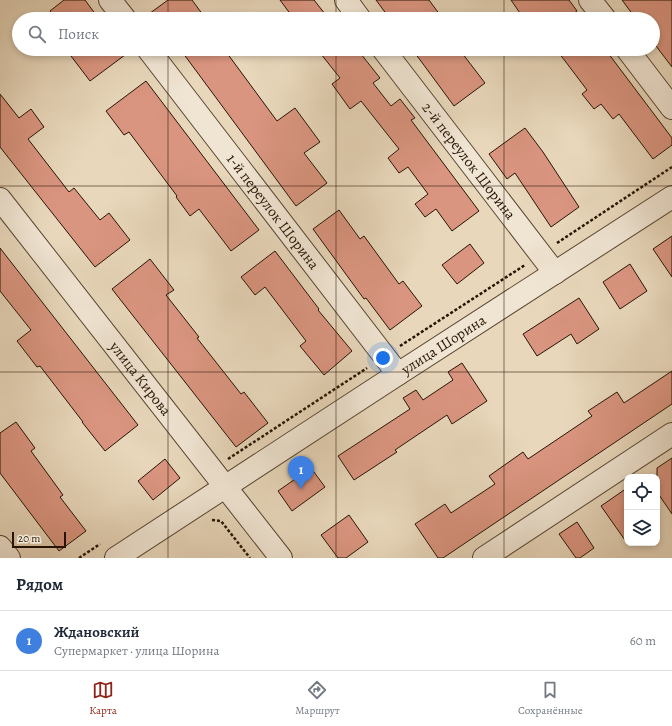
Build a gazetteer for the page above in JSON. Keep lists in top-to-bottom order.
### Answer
{
  "streets": {
    "street": [
      "2-й переулок Шорина",
      "1-й переулок Шорина",
      "улица Шорина",
      "улица Кирова"
    ]
  },
  "crossings": [
    ["2-й переулок Шорина", "улица Шорина"],
    ["1-й переулок Шорина", "улица Шорина"],
    ["улица Шорина", "улица Кирова"]
  ],
  "scale_bar": "20 m",
  "page": {
    "search": "Поиск",
    "pins": "1",
    "scale": "20 m",
    "heading": "Рядом",
    "list": [
      {
        "mark": "1",
        "name": "Ждановский",
        "note": "Супермаркет · улица Шорина",
        "value": "60 m"
      }
    ],
    "nav": ["Карта", "Маршрут", "Сохранённые"]
  }
}
